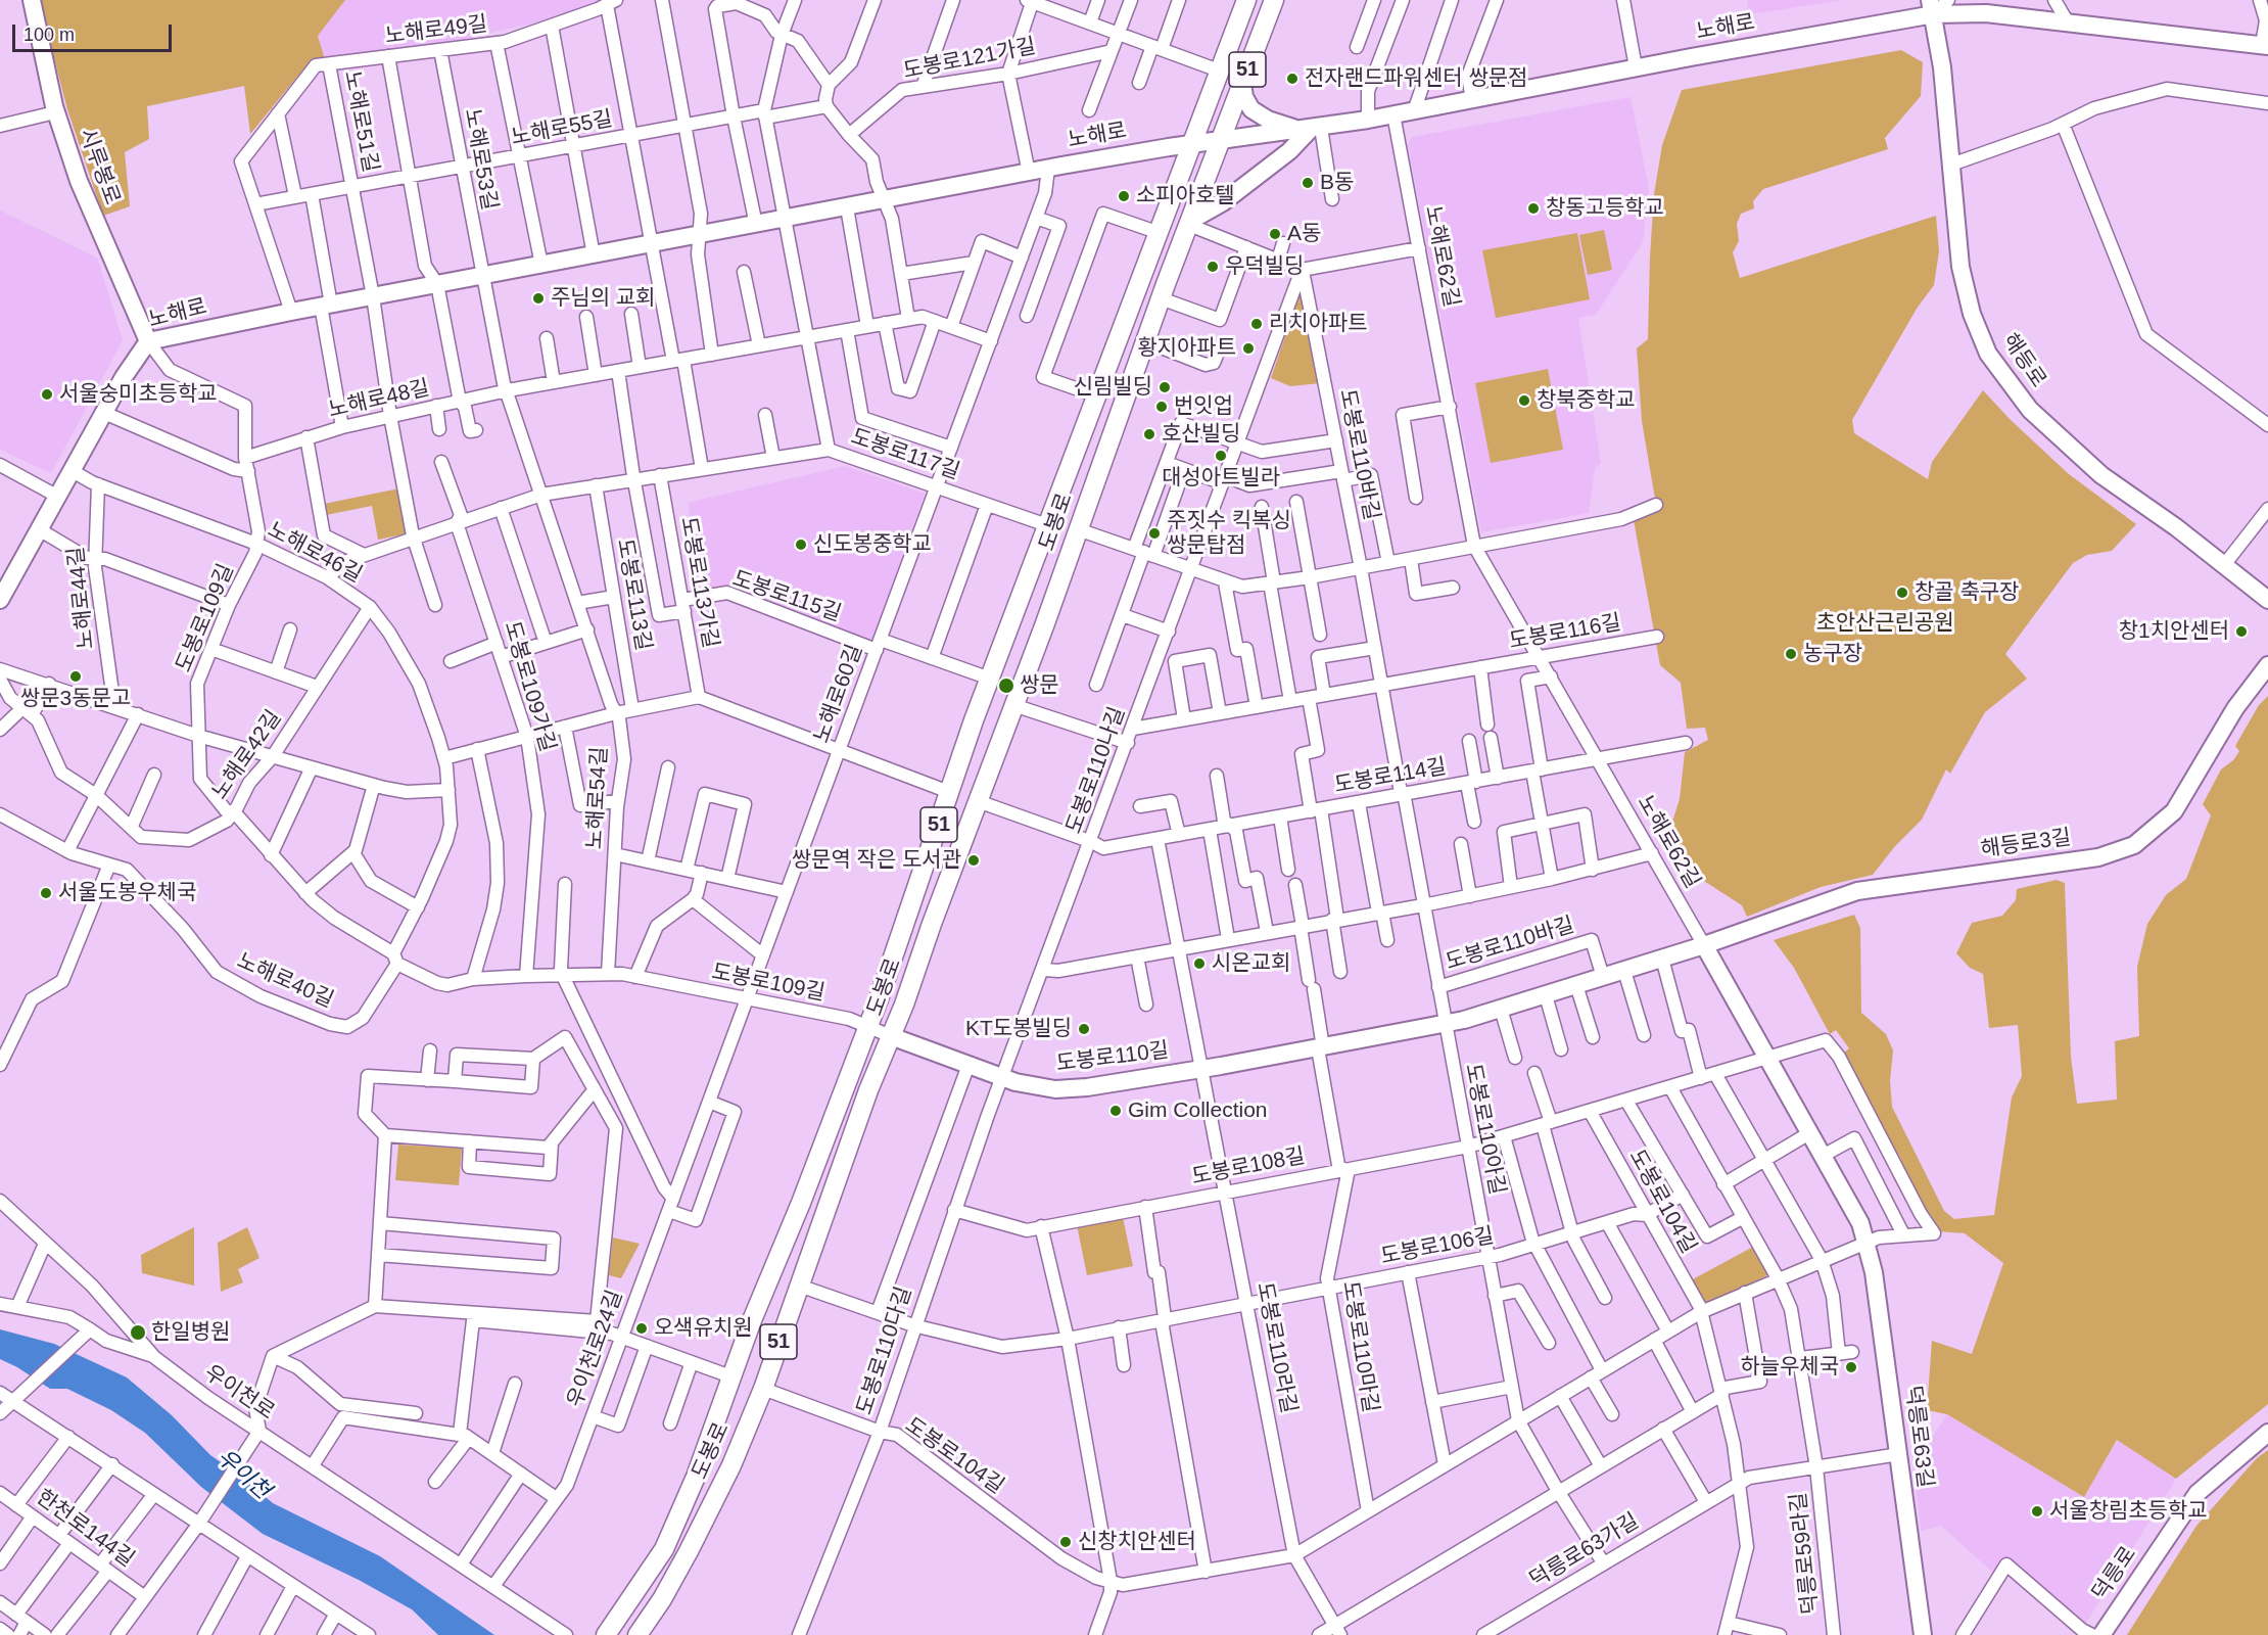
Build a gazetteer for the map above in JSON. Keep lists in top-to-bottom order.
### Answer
{
  "streets": {
    "main road": [
      "노해로",
      "51",
      "시루봉로",
      "해등로",
      "도봉로",
      "해등로3길",
      "도봉로110길",
      "덕릉로63길",
      "덕릉로"
    ],
    "street": [
      "노해로49길",
      "도봉로121가길",
      "노해로51길",
      "노해로55길",
      "노해로53길",
      "노해로62길",
      "노해로48길",
      "도봉로117길",
      "도봉로110바길",
      "노해로46길",
      "도봉로113가길",
      "도봉로113길",
      "도봉로115길",
      "노해로44길",
      "도봉로109길",
      "도봉로116길",
      "도봉로109가길",
      "노해로60길",
      "노해로42길",
      "도봉로110나길",
      "도봉로114길",
      "노해로54길",
      "노해로40길",
      "도봉로110아길",
      "도봉로108길",
      "도봉로104길",
      "도봉로106길",
      "도봉로110마길",
      "도봉로110라길",
      "우이천로24길",
      "도봉로110다길",
      "우이천로",
      "한천로144길",
      "덕릉로63가길",
      "덕릉로59라길"
    ]
  },
  "crossings": [
    ["노해로", "노해로49길"],
    ["노해로", "노해로51길"],
    ["노해로", "노해로55길"],
    ["노해로", "노해로53길"],
    ["노해로", "시루봉로"],
    ["노해로", "노해로62길"],
    ["노해로", "해등로"],
    ["노해로", "도봉로"],
    ["노해로", "노해로46길"],
    ["노해로", "도봉로109길"],
    ["노해로", "노해로60길"],
    ["노해로", "노해로54길"],
    ["노해로49길", "노해로51길"],
    ["노해로49길", "노해로55길"],
    ["노해로49길", "노해로53길"],
    ["노해로51길", "노해로55길"],
    ["노해로51길", "노해로53길"],
    ["노해로55길", "노해로53길"],
    ["노해로53길", "노해로54길"],
    ["시루봉로", "도봉로109길"],
    ["노해로62길", "도봉로116길"],
    ["노해로62길", "도봉로114길"],
    ["노해로62길", "해등로3길"],
    ["노해로62길", "도봉로110길"],
    ["노해로62길", "덕릉로63길"],
    ["노해로48길", "도봉로117길"],
    ["노해로48길", "도봉로109길"],
    ["노해로48길", "노해로60길"],
    ["노해로48길", "노해로54길"],
    ["도봉로117길", "도봉로"],
    ["도봉로117길", "노해로46길"],
    ["도봉로117길", "도봉로113가길"],
    ["도봉로117길", "도봉로113길"],
    ["도봉로117길", "도봉로109가길"],
    ["도봉로117길", "노해로60길"],
    ["도봉로117길", "노해로54길"],
    ["도봉로110바길", "도봉로116길"],
    ["도봉로110바길", "도봉로110나길"],
    ["도봉로110바길", "도봉로114길"],
    ["도봉로110바길", "도봉로110길"],
    ["도봉로110바길", "도봉로110아길"],
    ["도봉로", "도봉로115길"],
    ["도봉로", "도봉로109길"],
    ["도봉로", "도봉로114길"],
    ["도봉로", "도봉로110길"],
    ["도봉로", "도봉로104길"],
    ["도봉로", "도봉로106길"],
    ["노해로46길", "노해로44길"],
    ["노해로46길", "도봉로109길"],
    ["노해로46길", "노해로42길"],
    ["노해로46길", "노해로40길"],
    ["도봉로113가길", "도봉로115길"],
    ["도봉로115길", "노해로60길"],
    ["도봉로109길", "도봉로109가길"],
    ["도봉로109길", "노해로60길"],
    ["도봉로109길", "노해로42길"],
    ["도봉로109길", "노해로54길"],
    ["도봉로109길", "노해로40길"],
    ["도봉로109길", "도봉로110길"],
    ["도봉로109길", "우이천로24길"],
    ["도봉로116길", "도봉로110나길"],
    ["도봉로116길", "도봉로114길"],
    ["노해로60길", "우이천로24길"],
    ["도봉로110나길", "도봉로114길"],
    ["도봉로110나길", "도봉로110길"],
    ["도봉로110나길", "도봉로110다길"],
    ["도봉로114길", "도봉로110길"],
    ["해등로3길", "도봉로110길"],
    ["해등로3길", "덕릉로63길"],
    ["도봉로110길", "도봉로110아길"],
    ["도봉로110길", "도봉로110마길"],
    ["도봉로110길", "도봉로110라길"],
    ["도봉로110길", "도봉로110다길"],
    ["도봉로110길", "덕릉로63길"],
    ["도봉로110아길", "도봉로108길"],
    ["도봉로110아길", "도봉로104길"],
    ["도봉로110아길", "도봉로106길"],
    ["도봉로110아길", "덕릉로63가길"],
    ["도봉로108길", "도봉로104길"],
    ["도봉로108길", "도봉로110마길"],
    ["도봉로108길", "도봉로110라길"],
    ["도봉로108길", "도봉로110다길"],
    ["도봉로108길", "덕릉로63길"],
    ["도봉로104길", "도봉로106길"],
    ["도봉로104길", "도봉로110마길"],
    ["도봉로104길", "도봉로110라길"],
    ["도봉로104길", "도봉로110다길"],
    ["도봉로104길", "덕릉로63길"],
    ["도봉로104길", "덕릉로63가길"],
    ["도봉로106길", "도봉로110마길"],
    ["도봉로106길", "도봉로110라길"],
    ["도봉로106길", "도봉로110다길"],
    ["우이천로24길", "우이천로"],
    ["우이천로", "한천로144길"],
    ["덕릉로63길", "덕릉로63가길"],
    ["덕릉로63가길", "덕릉로59라길"]
  ],
  "water": ["우이천"],
  "parks": ["초안산근린공원"],
  "places": [
    "전자랜드파워센터 쌍문점",
    "B동",
    "소피아호텔",
    "창동고등학교",
    "A동",
    "우덕빌딩",
    "주님의 교회",
    "리치아파트",
    "황지아파트",
    "신림빌딩",
    "서울숭미초등학교",
    "창북중학교",
    "번잇업",
    "호산빌딩",
    "대성아트빌라",
    "주짓수 킥복싱 쌍문탑점",
    "신도봉중학교",
    "창골 축구장",
    "창1치안센터",
    "농구장",
    "쌍문3동문고",
    "쌍문",
    "쌍문역 작은 도서관",
    "서울도봉우체국",
    "시온교회",
    "KT도봉빌딩",
    "Gim Collection",
    "오색유치원",
    "한일병원",
    "하늘우체국",
    "서울창림초등학교",
    "신창치안센터"
  ],
  "scale_bar": "100 m"
}
